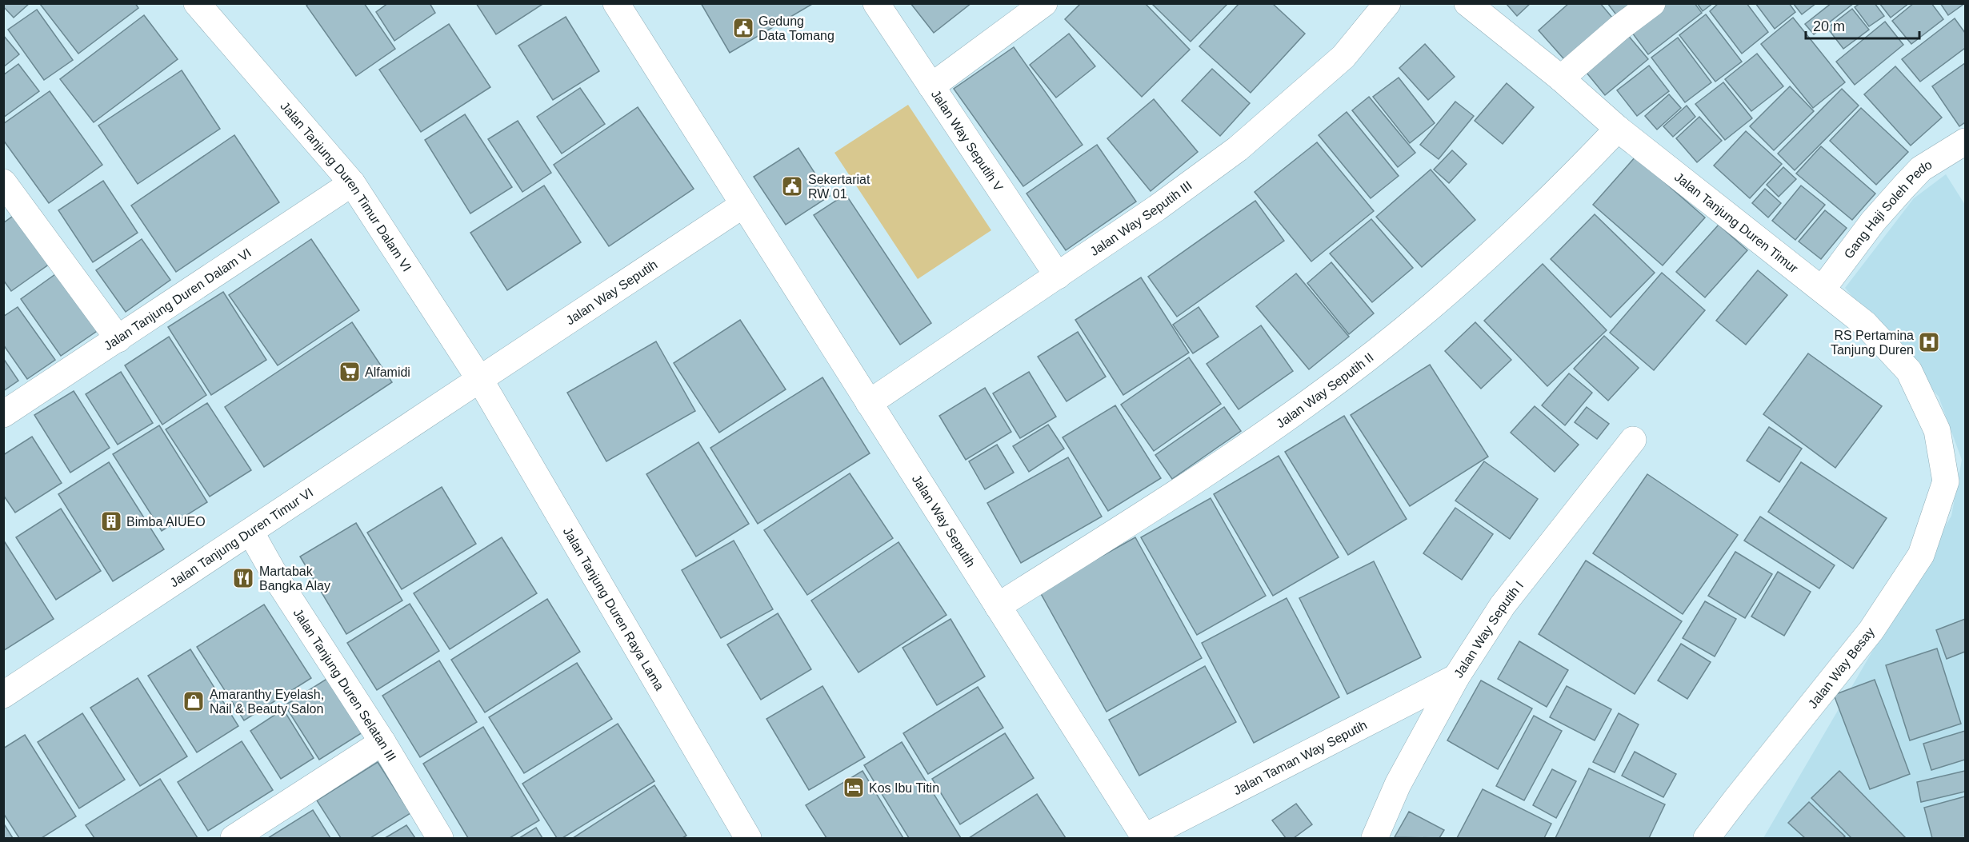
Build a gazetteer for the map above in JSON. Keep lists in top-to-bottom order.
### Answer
{
  "streets": {
    "street": [
      "Jalan Way Seputih V",
      "Jalan Tanjung Duren Timur Dalam VI",
      "Gang Haji Soleh Pedo",
      "Jalan Way Seputih III",
      "Jalan Tanjung Duren Timur",
      "Jalan Way Seputih",
      "Jalan Tanjung Duren Dalam VI",
      "Jalan Way Seputih II",
      "Jalan Tanjung Duren Timur VI",
      "Jalan Tanjung Duren Raya Lama",
      "Jalan Way Seputih I",
      "Jalan Way Besay",
      "Jalan Tanjung Duren Selatan III",
      "Jalan Taman Way Seputih"
    ]
  },
  "crossings": [
    ["Jalan Way Seputih V", "Jalan Way Seputih III"],
    ["Jalan Tanjung Duren Timur Dalam VI", "Jalan Way Seputih"],
    ["Jalan Tanjung Duren Timur Dalam VI", "Jalan Tanjung Duren Dalam VI"],
    ["Jalan Tanjung Duren Timur Dalam VI", "Jalan Tanjung Duren Timur VI"],
    ["Jalan Tanjung Duren Timur Dalam VI", "Jalan Tanjung Duren Raya Lama"],
    ["Gang Haji Soleh Pedo", "Jalan Tanjung Duren Timur"],
    ["Jalan Way Seputih III", "Jalan Way Seputih"],
    ["Jalan Tanjung Duren Timur", "Jalan Way Seputih II"],
    ["Jalan Tanjung Duren Timur", "Jalan Way Besay"],
    ["Jalan Way Seputih", "Jalan Way Seputih II"],
    ["Jalan Way Seputih", "Jalan Tanjung Duren Timur VI"],
    ["Jalan Way Seputih", "Jalan Tanjung Duren Raya Lama"],
    ["Jalan Way Seputih", "Jalan Taman Way Seputih"],
    ["Jalan Tanjung Duren Timur VI", "Jalan Tanjung Duren Raya Lama"],
    ["Jalan Tanjung Duren Timur VI", "Jalan Tanjung Duren Selatan III"],
    ["Jalan Way Seputih I", "Jalan Taman Way Seputih"]
  ],
  "places": {
    "public building": ["Gedung Data Tomang", "Sekertariat RW 01"],
    "hospital": ["RS Pertamina Tanjung Duren"],
    "supermarket": ["Alfamidi"],
    "building": ["Bimba AIUEO"],
    "restaurant": ["Martabak Bangka Alay"],
    "shop": ["Amaranthy Eyelash, Nail & Beauty Salon"],
    "hotel": ["Kos Ibu Titin"]
  },
  "scale_bar": "20 m"
}
